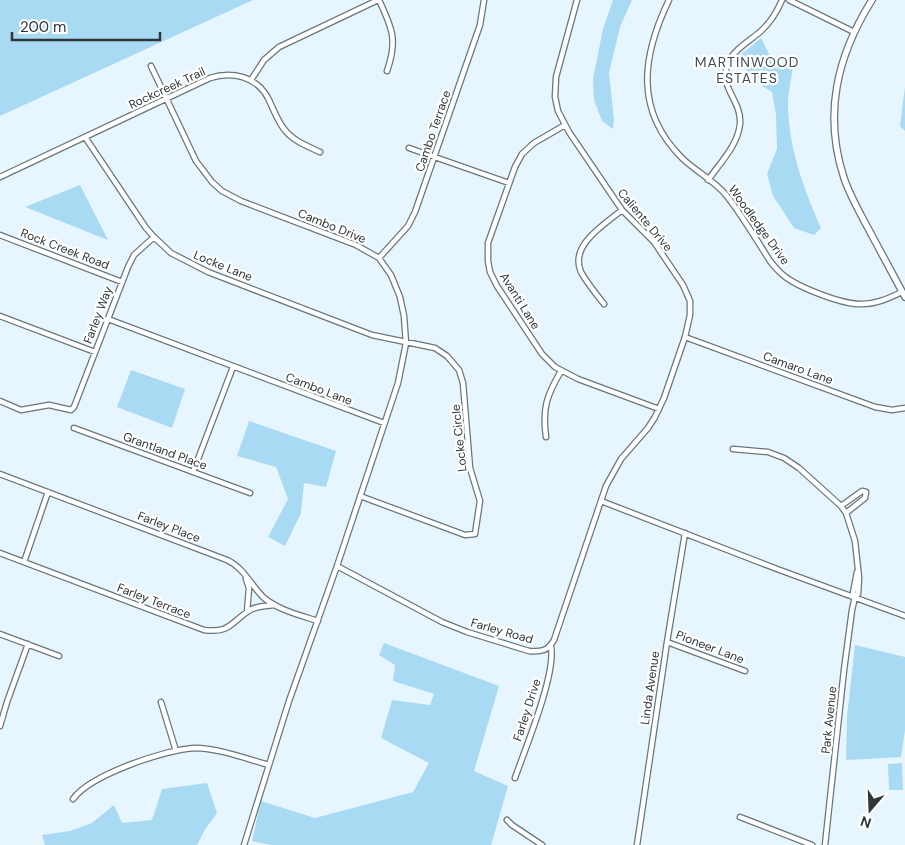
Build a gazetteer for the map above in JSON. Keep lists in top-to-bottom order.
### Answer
{
  "streets": {
    "street": [
      "Rockcreek Trail",
      "Cambo Terrace",
      "Caliente Drive",
      "Woodledge Drive",
      "Cambo Drive",
      "Rock Creek Road",
      "Locke Lane",
      "Avanti Lane",
      "Farley Way",
      "Camaro Lane",
      "Cambo Lane",
      "Locke Circle",
      "Grantland Place",
      "Farley Place",
      "Farley Terrace",
      "Farley Road",
      "Pioneer Lane",
      "Linda Avenue",
      "Farley Drive",
      "Park Avenue"
    ]
  },
  "crossings": [
    ["Rockcreek Trail", "Cambo Drive"],
    ["Rockcreek Trail", "Locke Lane"],
    ["Cambo Terrace", "Cambo Drive"],
    ["Caliente Drive", "Avanti Lane"],
    ["Caliente Drive", "Camaro Lane"],
    ["Cambo Drive", "Locke Lane"],
    ["Cambo Drive", "Cambo Lane"],
    ["Cambo Drive", "Locke Circle"],
    ["Rock Creek Road", "Farley Way"],
    ["Locke Lane", "Farley Way"],
    ["Locke Lane", "Locke Circle"],
    ["Farley Way", "Cambo Lane"],
    ["Farley Place", "Farley Terrace"],
    ["Farley Road", "Farley Drive"],
    ["Pioneer Lane", "Linda Avenue"]
  ],
  "districts": ["MARTINWOOD ESTATES"],
  "scale_bar": "200 m",
  "north": "bottom"
}
